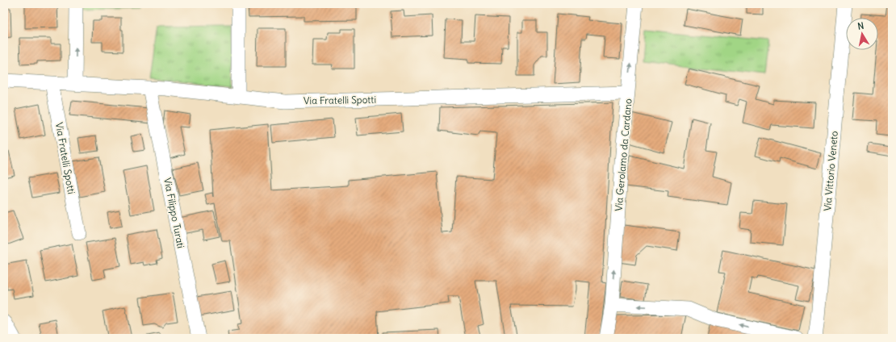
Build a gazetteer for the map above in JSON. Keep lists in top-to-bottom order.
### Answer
{
  "streets": {
    "street": [
      "Via Fratelli Spotti",
      "Via Gerolamo da Cardano",
      "Via Vittorio Veneto",
      "Via Filippo Turati"
    ]
  },
  "crossings": [
    ["Via Fratelli Spotti", "Via Gerolamo da Cardano"],
    ["Via Fratelli Spotti", "Via Filippo Turati"]
  ],
  "one_way": ["Via Gerolamo da Cardano"],
  "north": "top"
}
